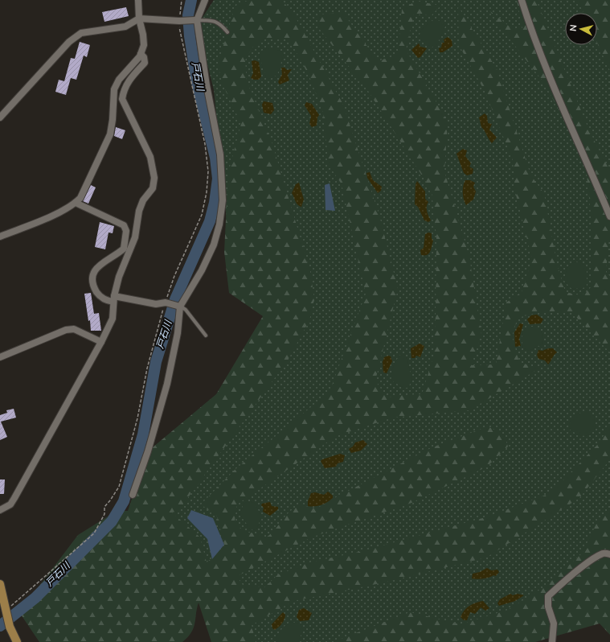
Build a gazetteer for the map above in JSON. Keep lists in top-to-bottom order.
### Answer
{
  "water": ["戸石川"],
  "north": "left"
}
